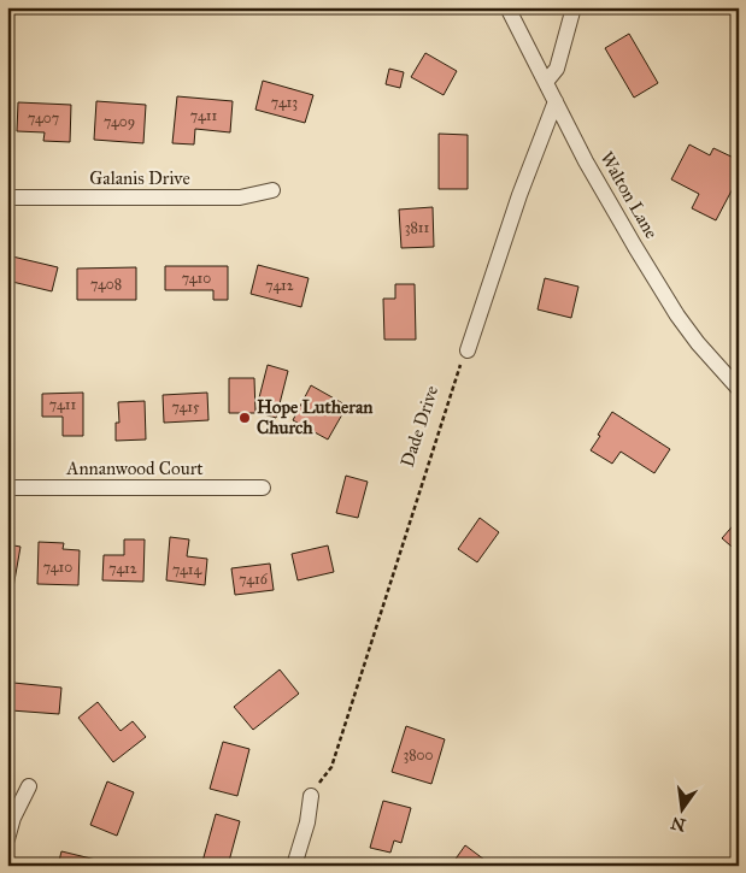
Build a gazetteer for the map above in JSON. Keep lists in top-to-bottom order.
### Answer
{
  "streets": {
    "street": ["Galanis Drive", "Walton Lane", "Annanwood Court"],
    "path": ["Dade Drive"]
  },
  "places": ["Hope Lutheran Church"],
  "house_numbers": [
    "7413",
    "7411",
    "7407",
    "7409",
    "3811",
    "7410",
    "7408",
    "7412",
    "7411",
    "7415",
    "7410",
    "7412",
    "7414",
    "7416",
    "3800"
  ],
  "north": "bottom"
}
